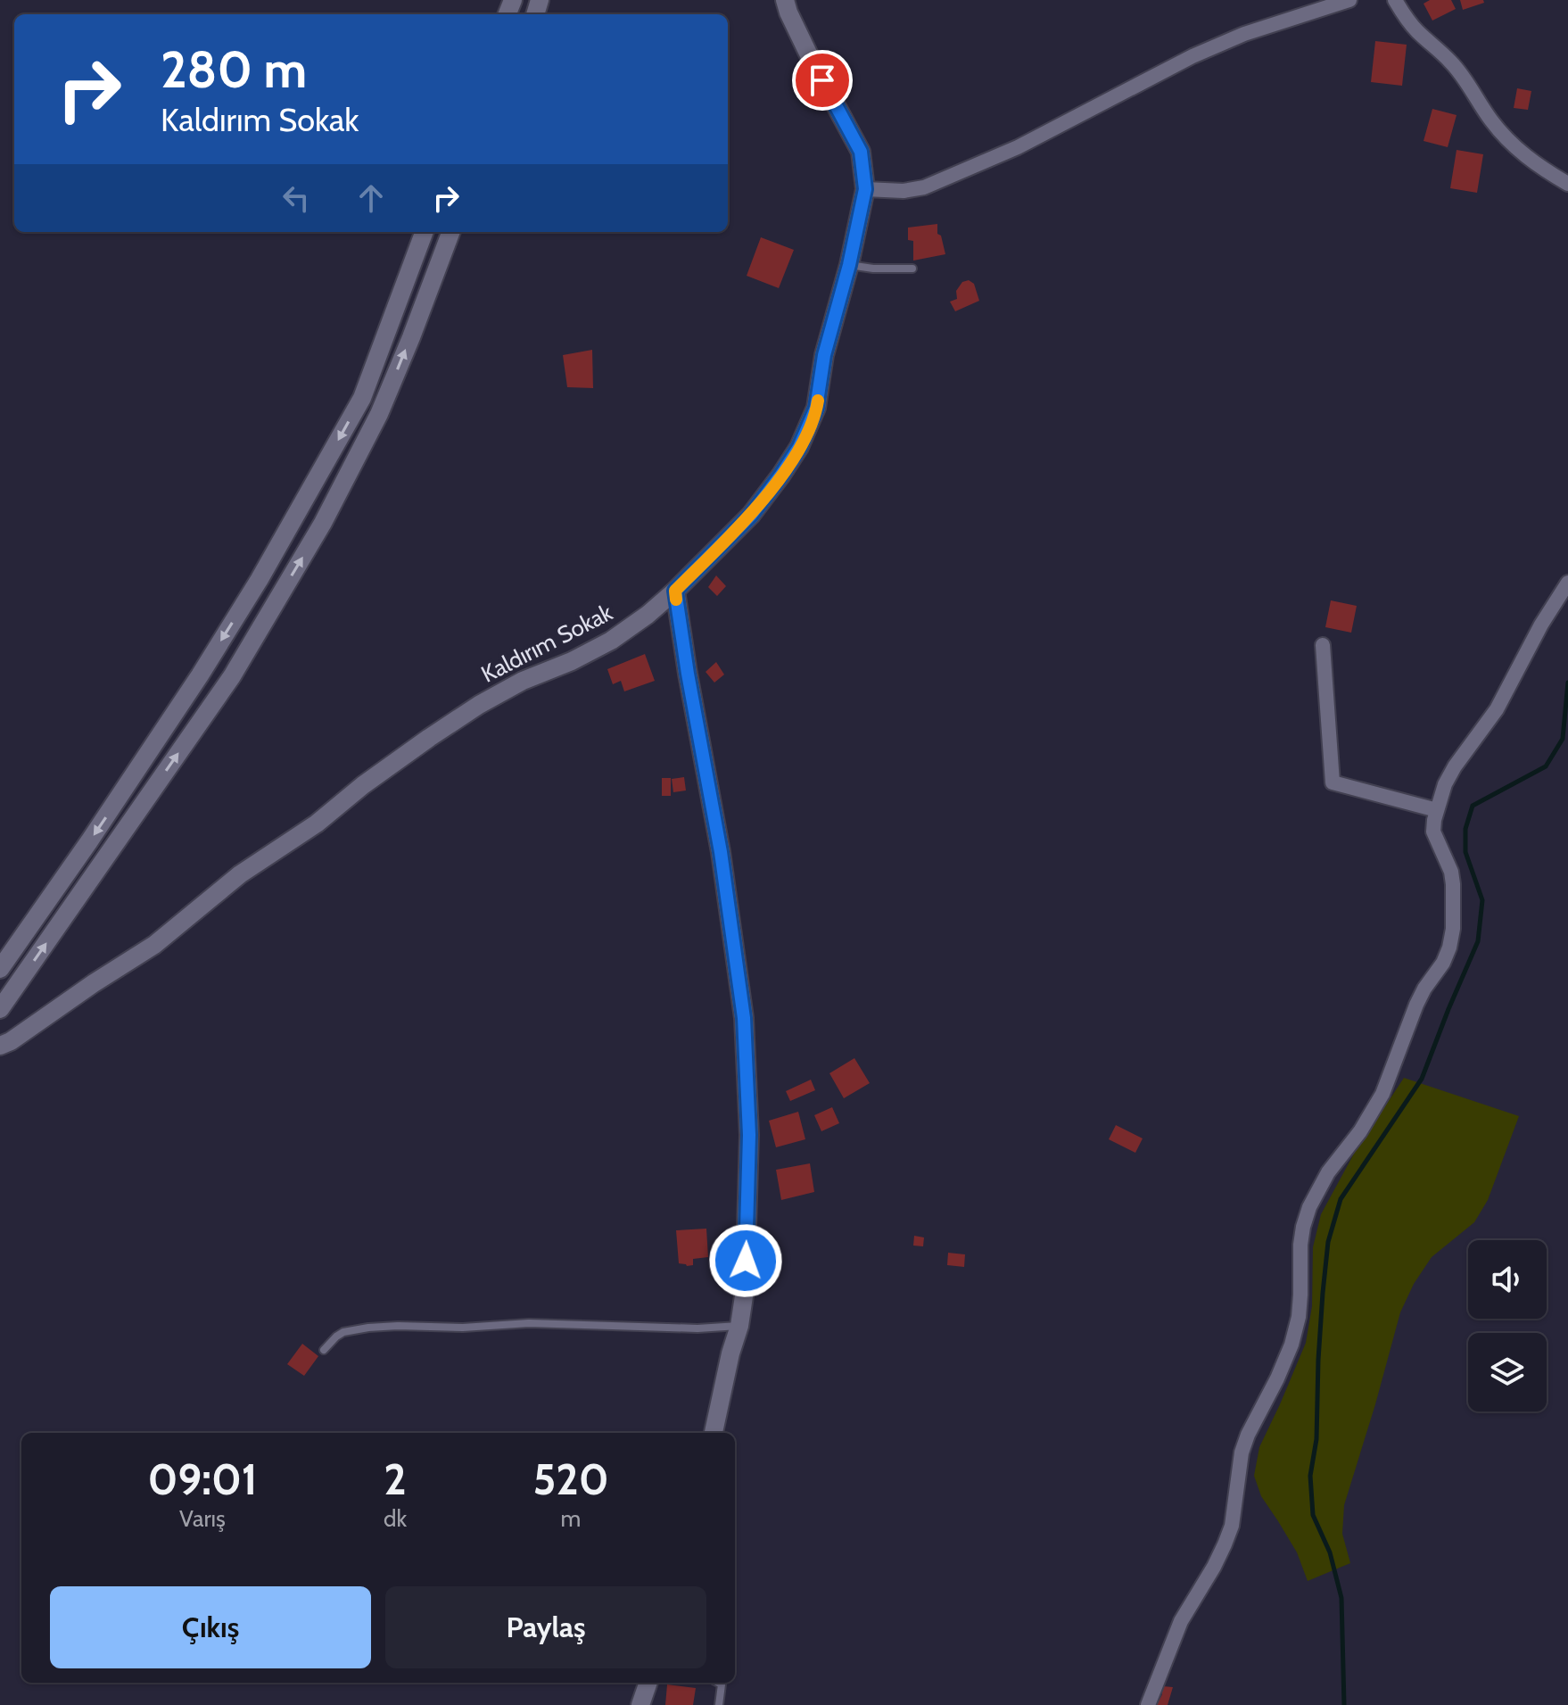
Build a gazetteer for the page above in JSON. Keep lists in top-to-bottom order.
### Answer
{
  "streets": {
    "street": ["Kaldırım Sokak"]
  },
  "page": {
    "turn": ["280 m", "Kaldırım Sokak"],
    "eta": [
      "09:01",
      "Varış",
      "2",
      "dk",
      "520",
      "m"
    ],
    "buttons": ["Çıkış", "Paylaş"]
  }
}
